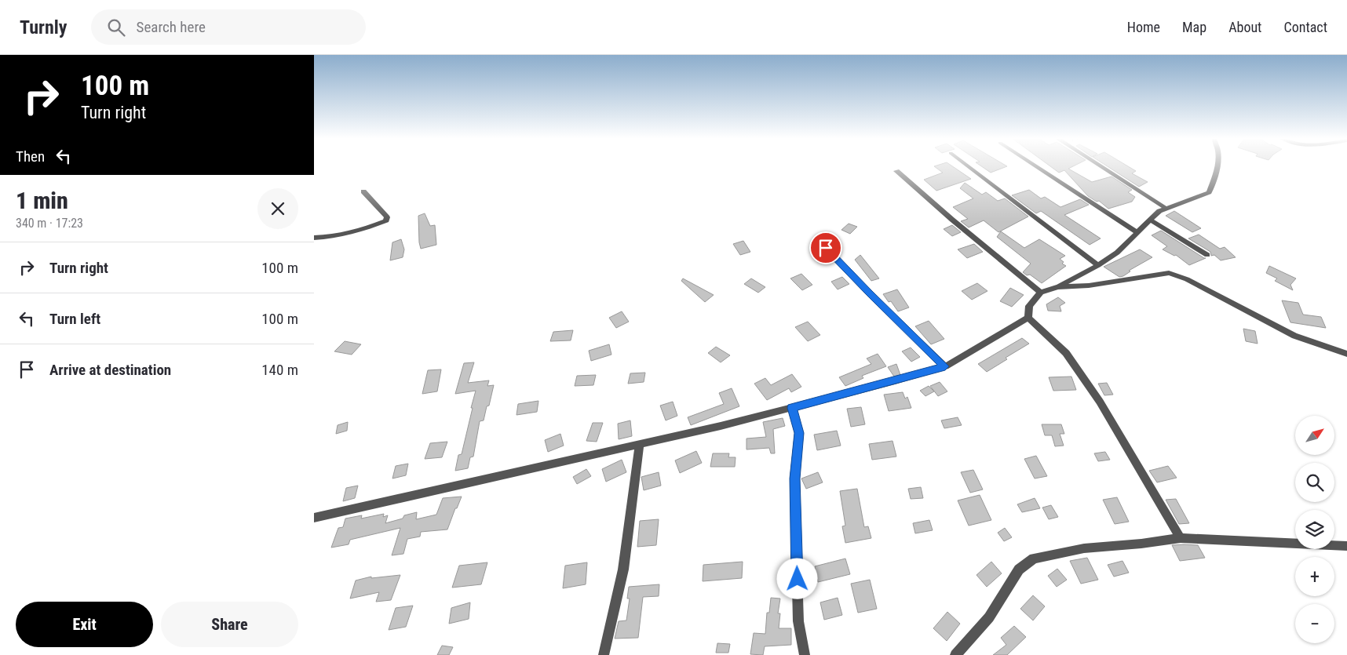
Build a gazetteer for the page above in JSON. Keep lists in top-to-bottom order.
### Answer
{
  "north": "top right",
  "page": {
    "header": "Turnly",
    "search": "Search here",
    "nav": [
      "Home",
      "Map",
      "About",
      "Contact"
    ],
    "turn": ["100 m", "Turn right"],
    "then": "Then",
    "heading": ["1 min", "340 m · 17:23"],
    "list": [
      {
        "name": "Turn right",
        "value": "100 m"
      },
      {
        "name": "Turn left",
        "value": "100 m"
      },
      {
        "name": "Arrive at destination",
        "value": "140 m"
      }
    ],
    "map_buttons": ["+", "−"],
    "buttons": ["Exit", "Share"]
  }
}
